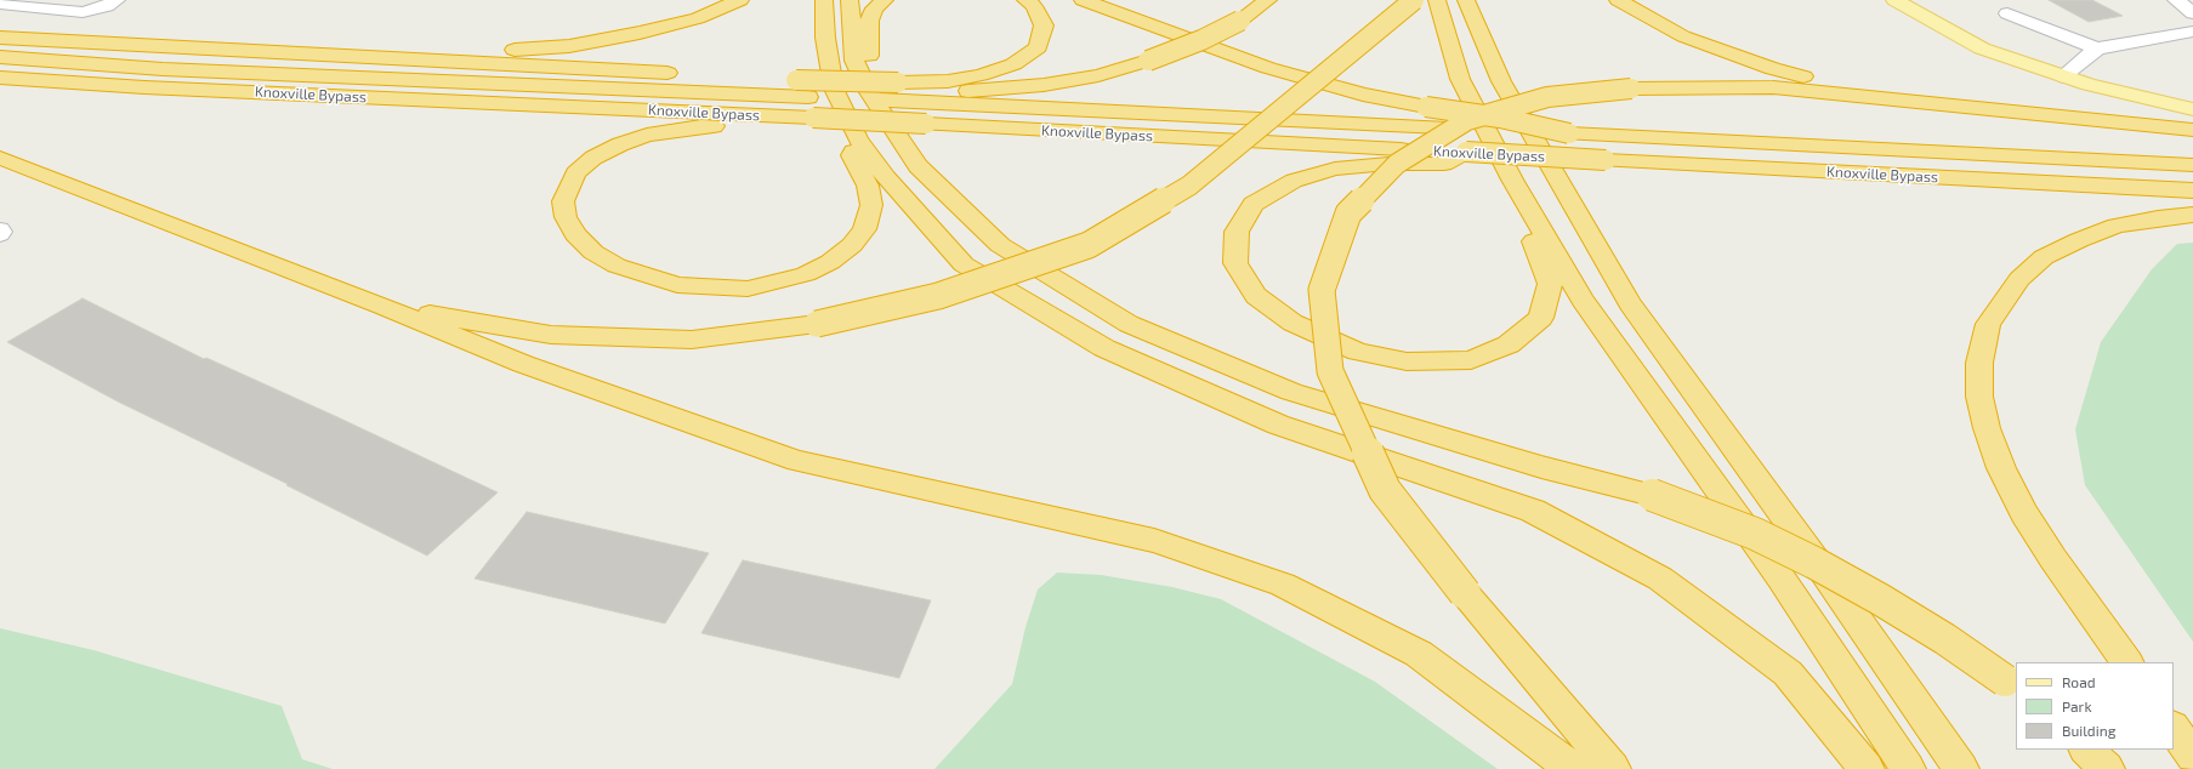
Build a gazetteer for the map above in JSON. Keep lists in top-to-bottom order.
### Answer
{
  "streets": {
    "highway": ["Knoxville Bypass"]
  },
  "legend": ["Road", "Park", "Building"]
}
